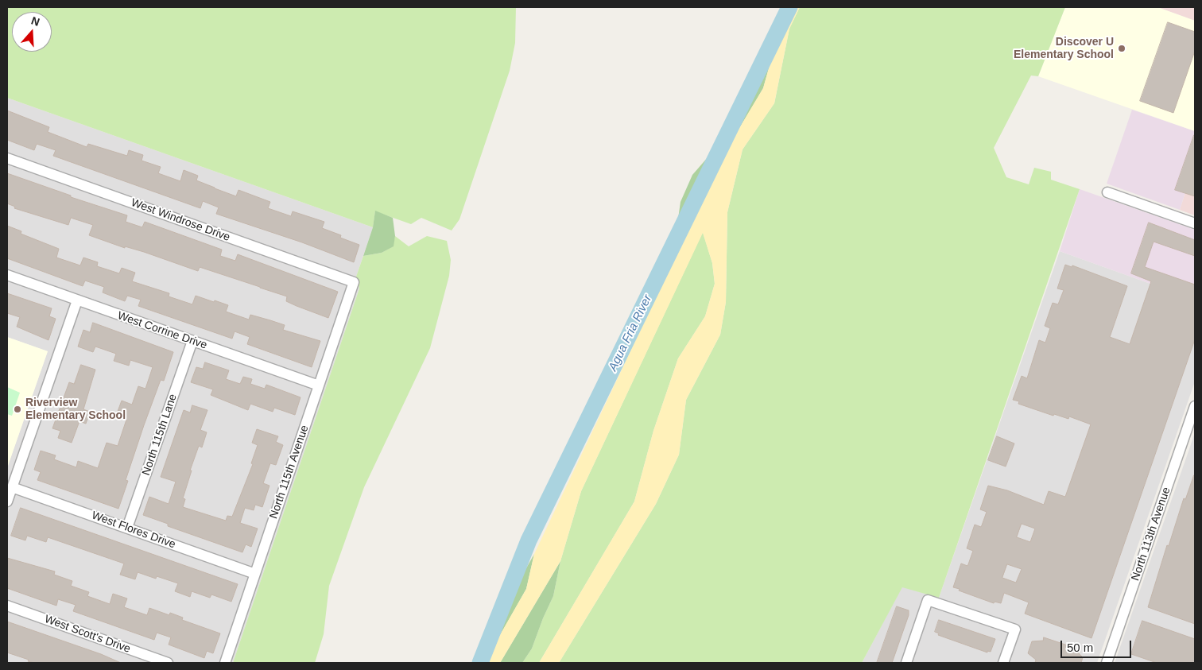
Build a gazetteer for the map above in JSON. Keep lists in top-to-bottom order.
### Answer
{
  "streets": {
    "street": [
      "West Windrose Drive",
      "West Corrine Drive",
      "North 115th Lane",
      "North 115th Avenue",
      "West Flores Drive",
      "North 113th Avenue",
      "West Scott's Drive"
    ]
  },
  "crossings": [
    ["West Windrose Drive", "North 115th Avenue"],
    ["West Corrine Drive", "North 115th Lane"],
    ["West Corrine Drive", "North 115th Avenue"],
    ["North 115th Lane", "West Flores Drive"],
    ["North 115th Avenue", "West Flores Drive"]
  ],
  "water": ["Agua Fria River"],
  "places": ["Discover U Elementary School", "Riverview Elementary School"],
  "scale_bar": "50 m",
  "north": "top"
}
